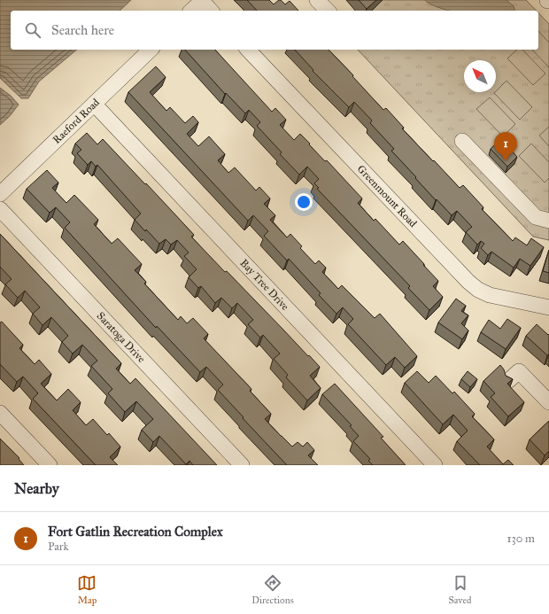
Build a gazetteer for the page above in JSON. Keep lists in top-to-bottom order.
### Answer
{
  "streets": {
    "street": [
      "Raeford Road",
      "Greenmount Road",
      "Bay Tree Drive",
      "Saratoga Drive"
    ]
  },
  "crossings": [
    ["Raeford Road", "Bay Tree Drive"]
  ],
  "north": "top left",
  "page": {
    "search": "Search here",
    "pins": "1",
    "heading": "Nearby",
    "list": [
      {
        "mark": "1",
        "name": "Fort Gatlin Recreation Complex",
        "note": "Park",
        "value": "130 m"
      }
    ],
    "nav": ["Map", "Directions", "Saved"]
  }
}
